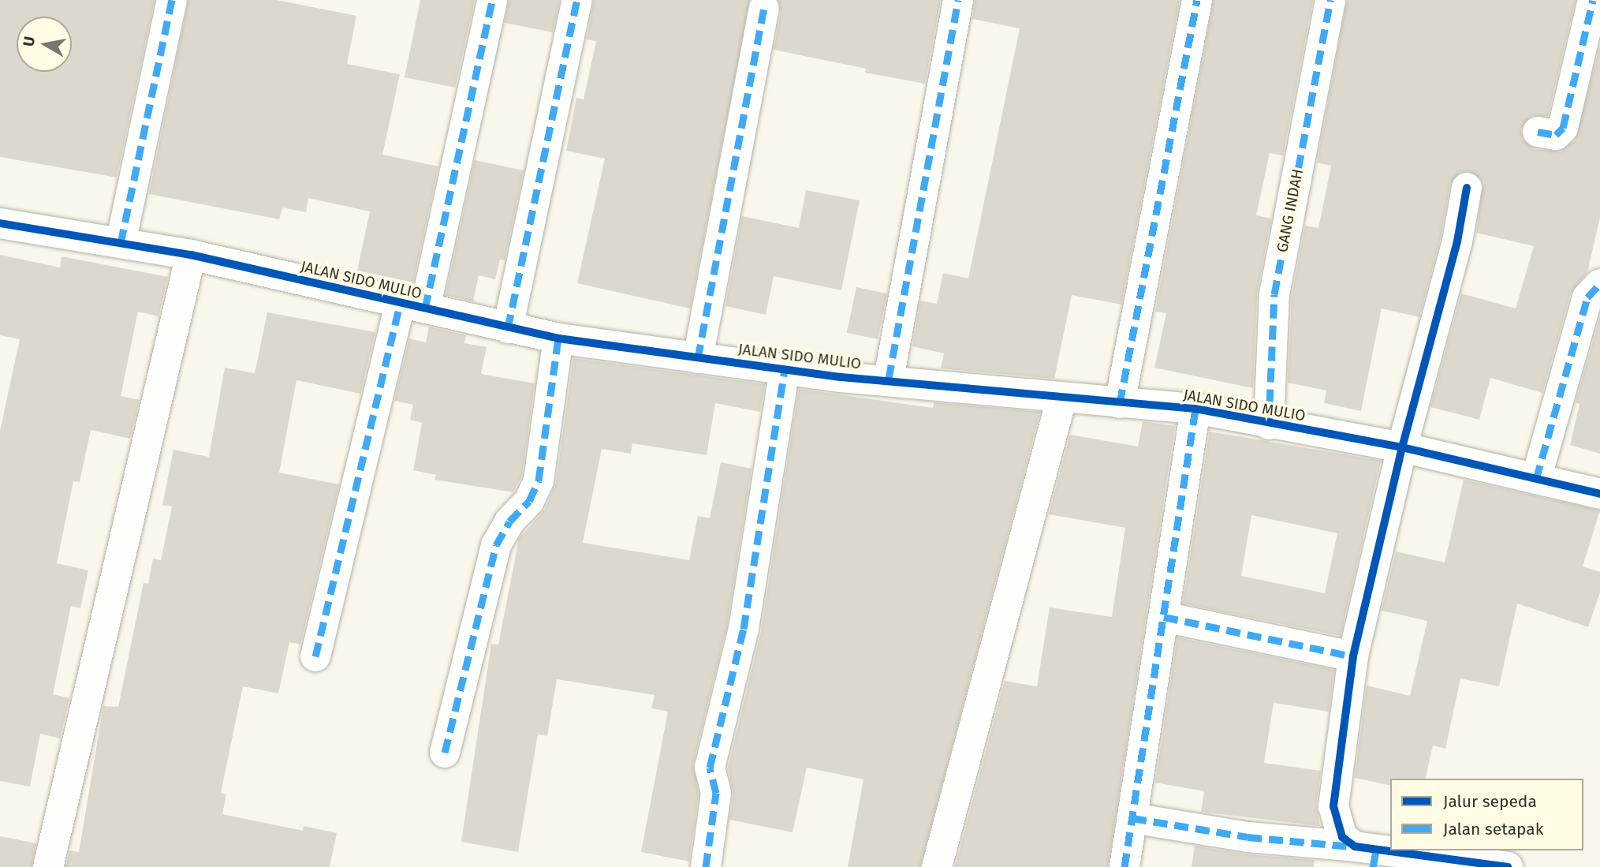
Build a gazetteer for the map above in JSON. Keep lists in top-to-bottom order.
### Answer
{
  "streets": {
    "street": ["GANG INDAH", "JALAN SIDO MULIO"]
  },
  "crossings": [
    ["GANG INDAH", "JALAN SIDO MULIO"]
  ],
  "legend": ["Jalur sepeda", "Jalan setapak"],
  "north": "left"
}
